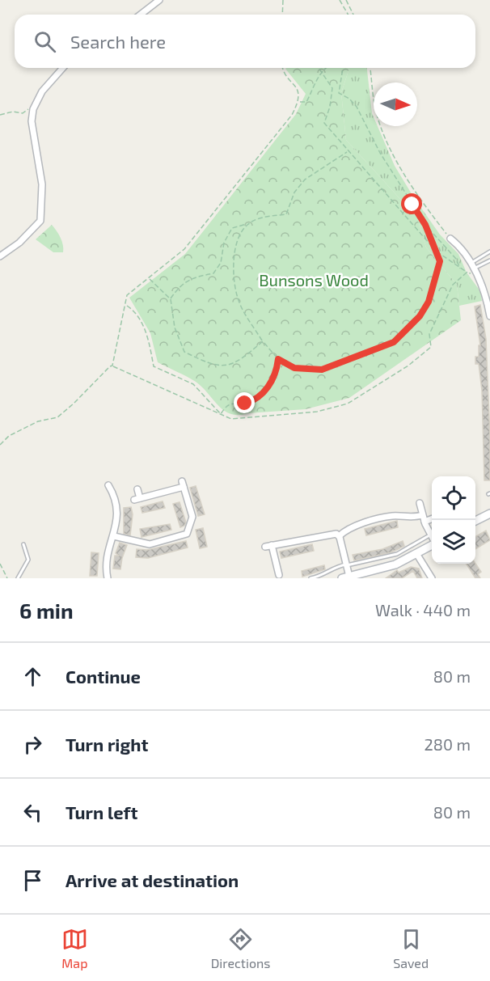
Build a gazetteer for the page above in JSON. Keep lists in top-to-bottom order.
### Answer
{
  "parks": ["Bunsons Wood"],
  "north": "right",
  "page": {
    "search": "Search here",
    "heading": ["6 min", "Walk · 440 m"],
    "list": [
      ["Continue", "80 m"],
      ["Turn right", "280 m"],
      ["Turn left", "80 m"],
      "Arrive at destination"
    ],
    "nav": ["Map", "Directions", "Saved"]
  }
}
